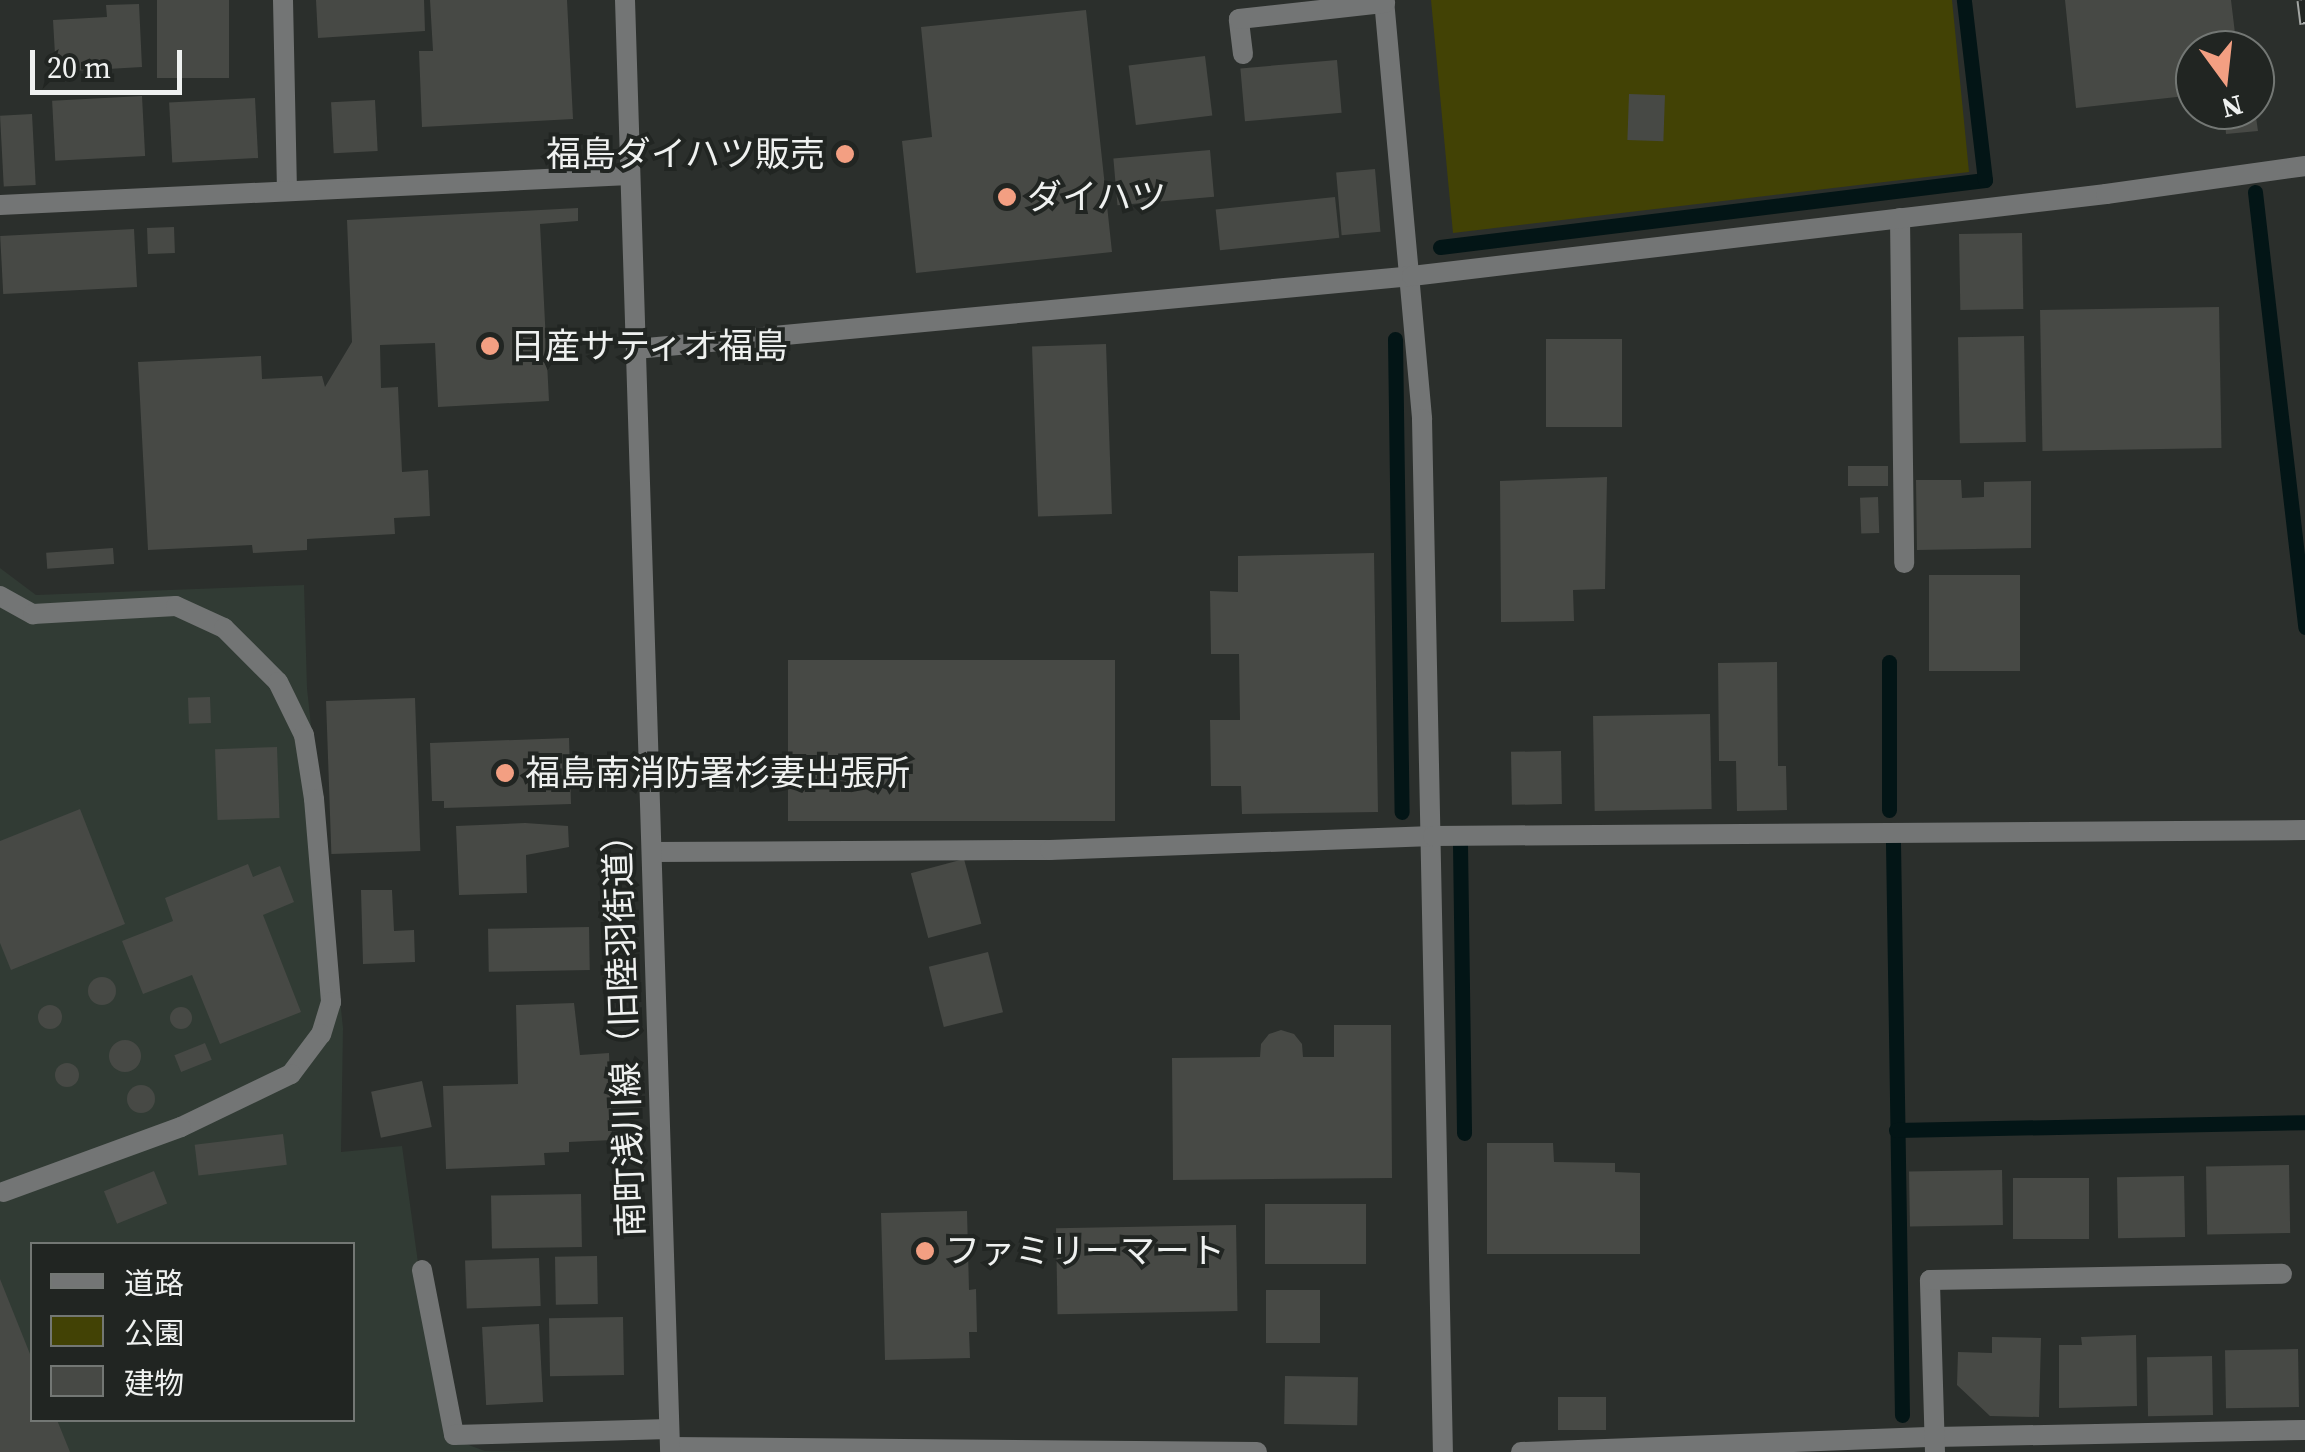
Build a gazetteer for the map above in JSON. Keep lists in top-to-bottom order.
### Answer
{
  "streets": {
    "street": ["南町浅川線（旧陸羽街道）"]
  },
  "places": [
    "福島ダイハツ販売",
    "ダイハツ",
    "日産サティオ福島",
    "福島南消防署杉妻出張所",
    "ファミリーマート"
  ],
  "legend": ["道路", "公園", "建物"],
  "scale_bar": "20 m",
  "north": "bottom"
}
